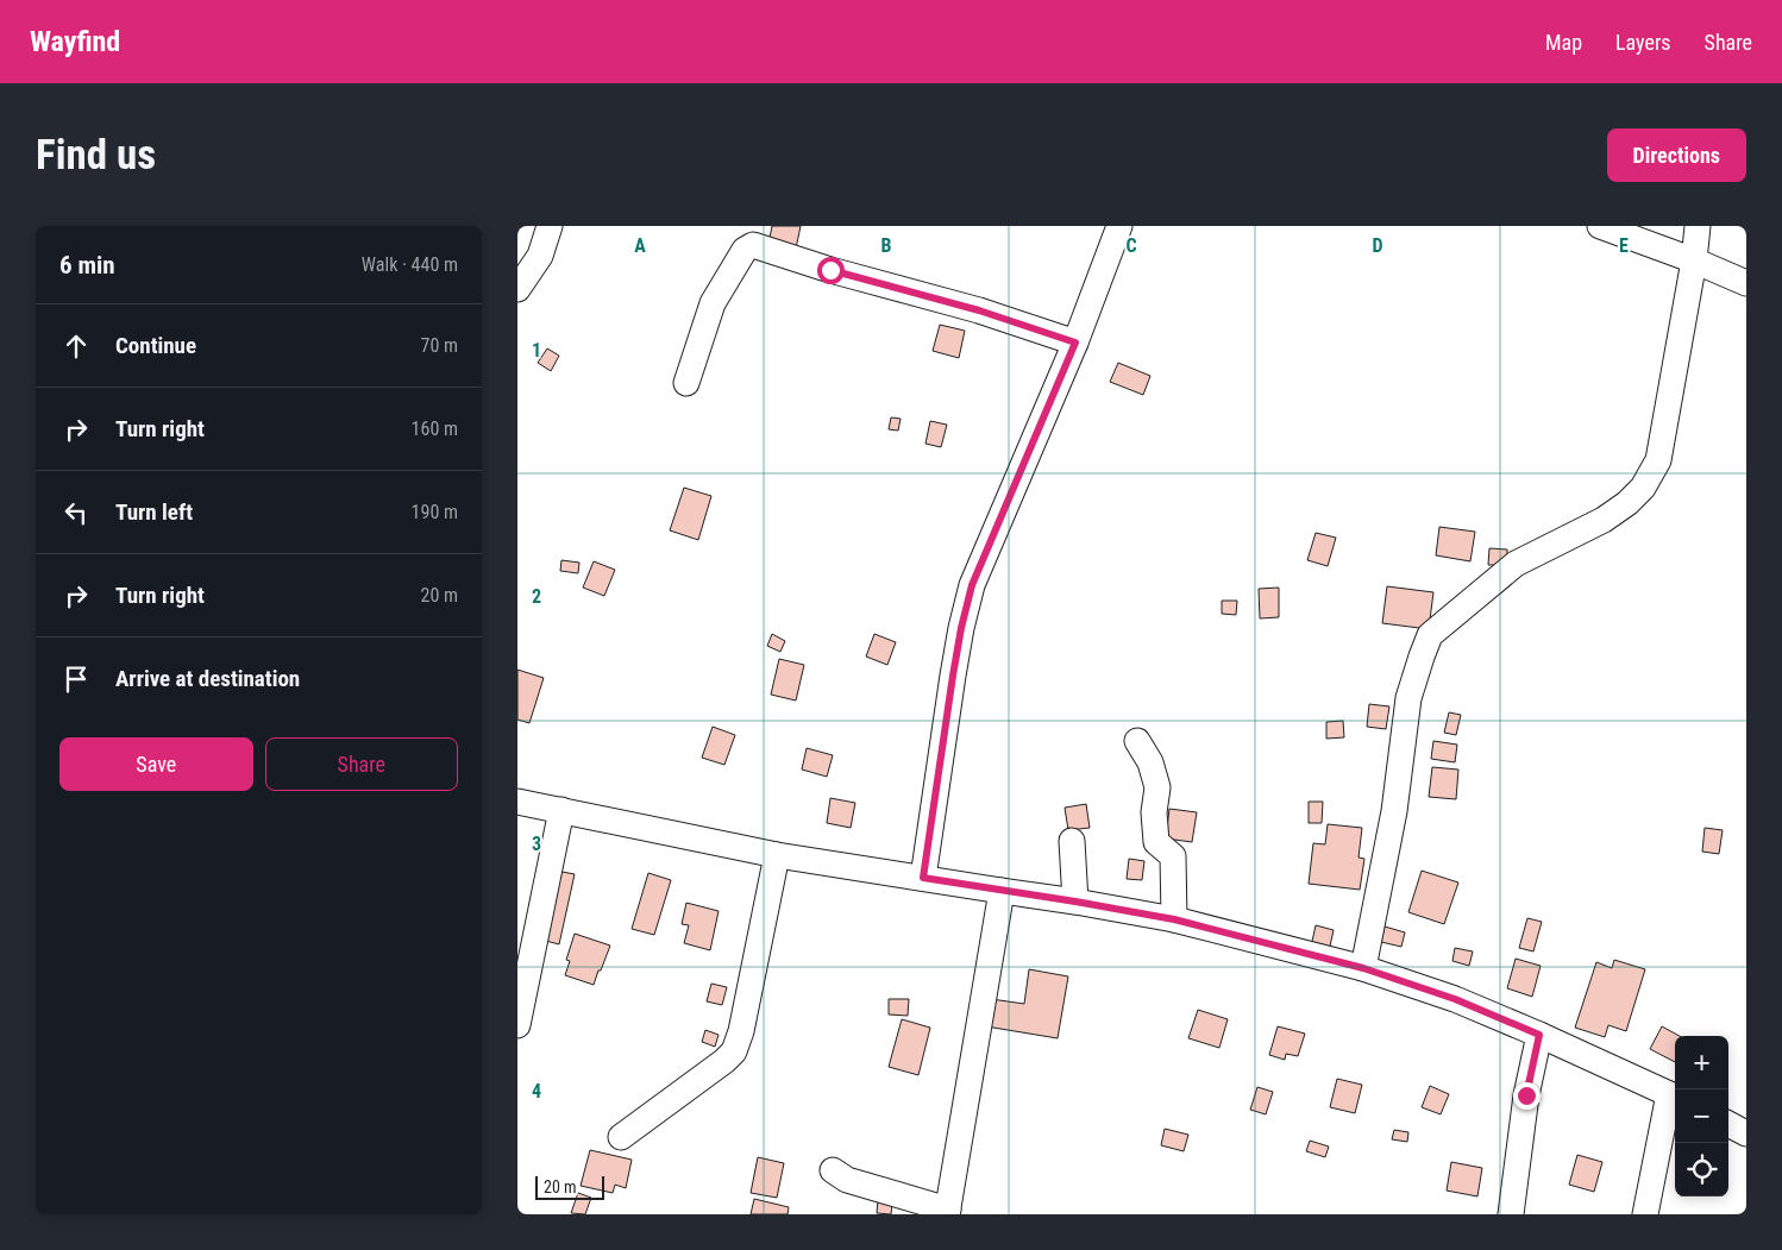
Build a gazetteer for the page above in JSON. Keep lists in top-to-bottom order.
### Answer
{
  "scale_bar": "20 m",
  "page": {
    "header": "Wayfind",
    "nav": ["Map", "Layers", "Share"],
    "buttons": [
      "Directions",
      ["Save", "Share"]
    ],
    "title": "Find us",
    "heading": ["6 min", "Walk · 440 m"],
    "list": [
      ["Continue", "70 m"],
      ["Turn right", "160 m"],
      ["Turn left", "190 m"],
      ["Turn right", "20 m"],
      "Arrive at destination"
    ],
    "map_buttons": ["+", "−"],
    "scale": "20 m"
  },
  "grid": {
    "columns": [
      "A",
      "B",
      "C",
      "D",
      "E"
    ],
    "rows": [
      "1",
      "2",
      "3",
      "4"
    ]
  }
}
